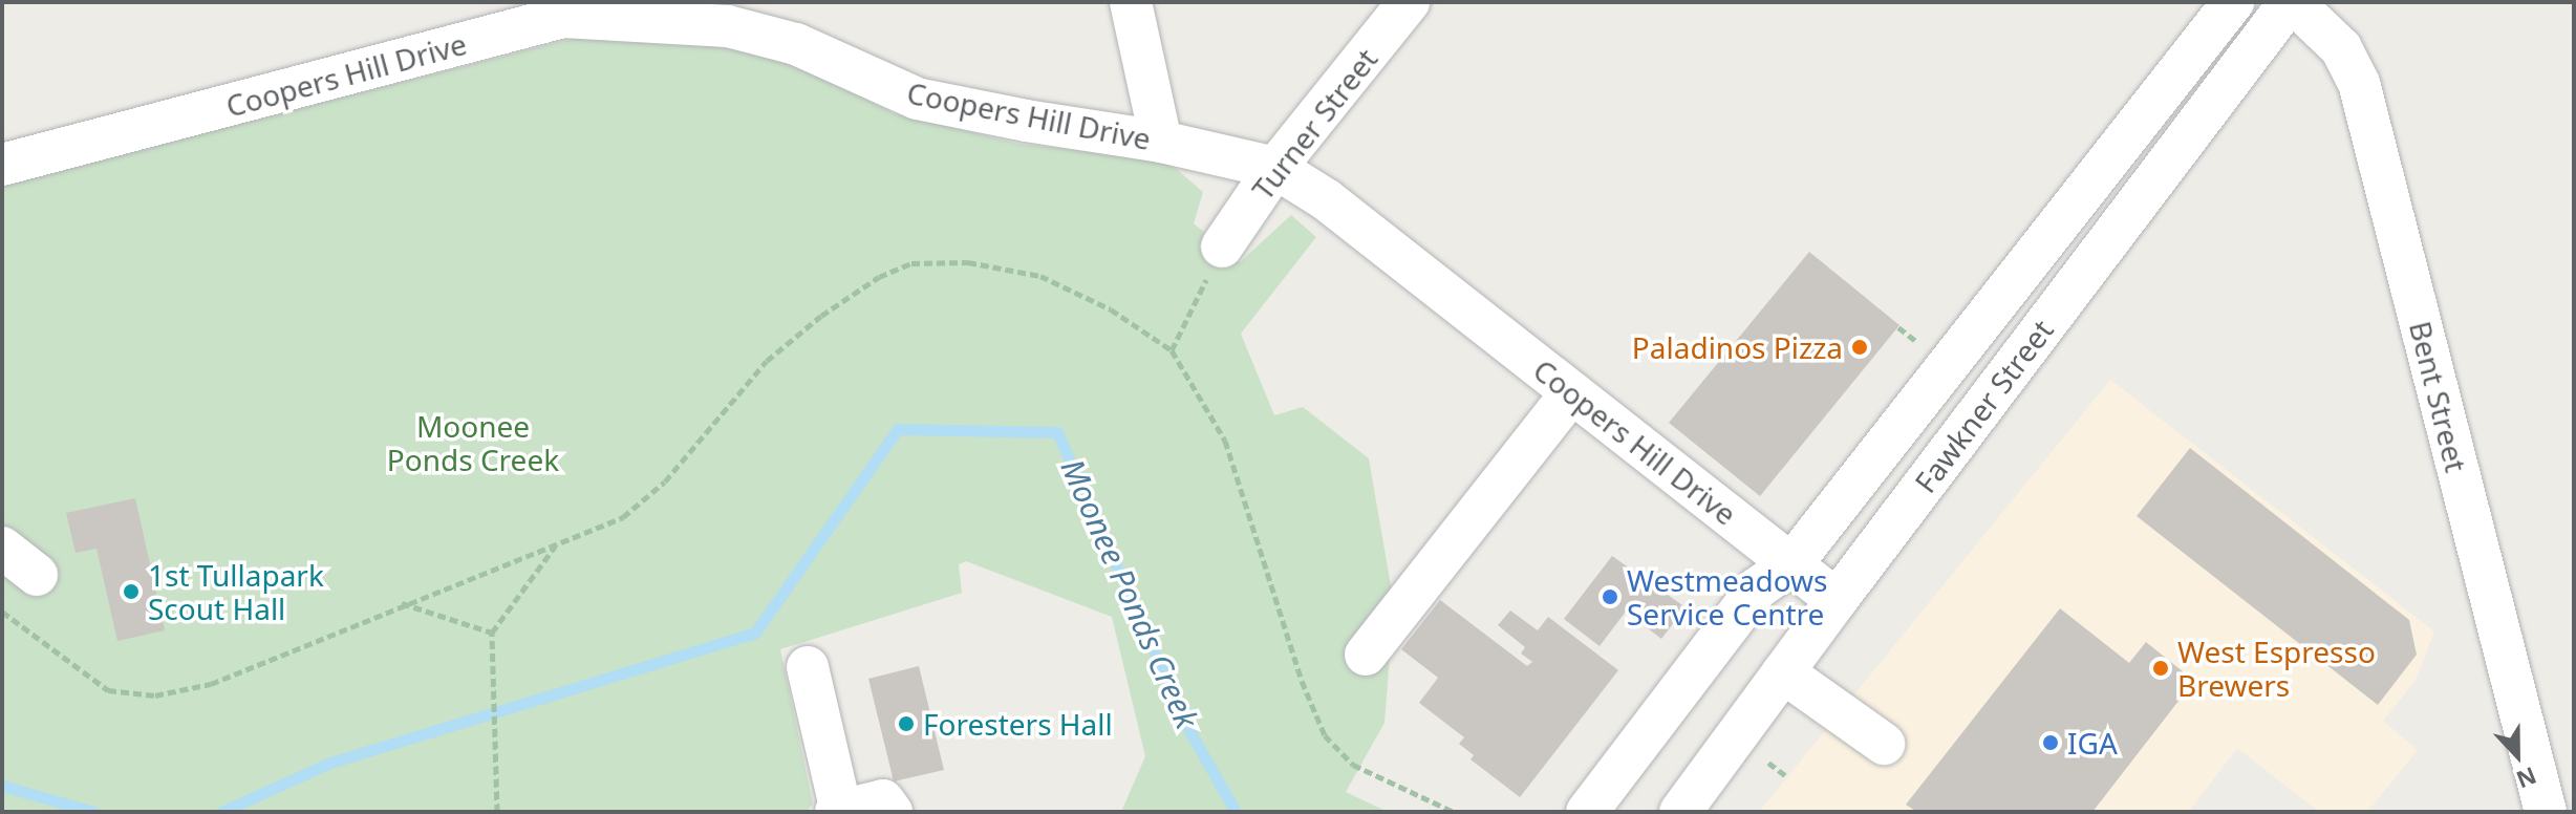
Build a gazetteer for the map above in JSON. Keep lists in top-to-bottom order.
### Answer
{
  "streets": {
    "street": [
      "Coopers Hill Drive",
      "Turner Street",
      "Bent Street",
      "Fawkner Street"
    ]
  },
  "crossings": [
    ["Coopers Hill Drive", "Turner Street"],
    ["Coopers Hill Drive", "Fawkner Street"],
    ["Bent Street", "Fawkner Street"]
  ],
  "water": ["Moonee Ponds Creek"],
  "parks": ["Moonee Ponds Creek"],
  "places": [
    "Paladinos Pizza",
    "1st Tullapark Scout Hall",
    "Westmeadows Service Centre",
    "West Espresso Brewers",
    "Foresters Hall",
    "IGA"
  ],
  "north": "bottom"
}
